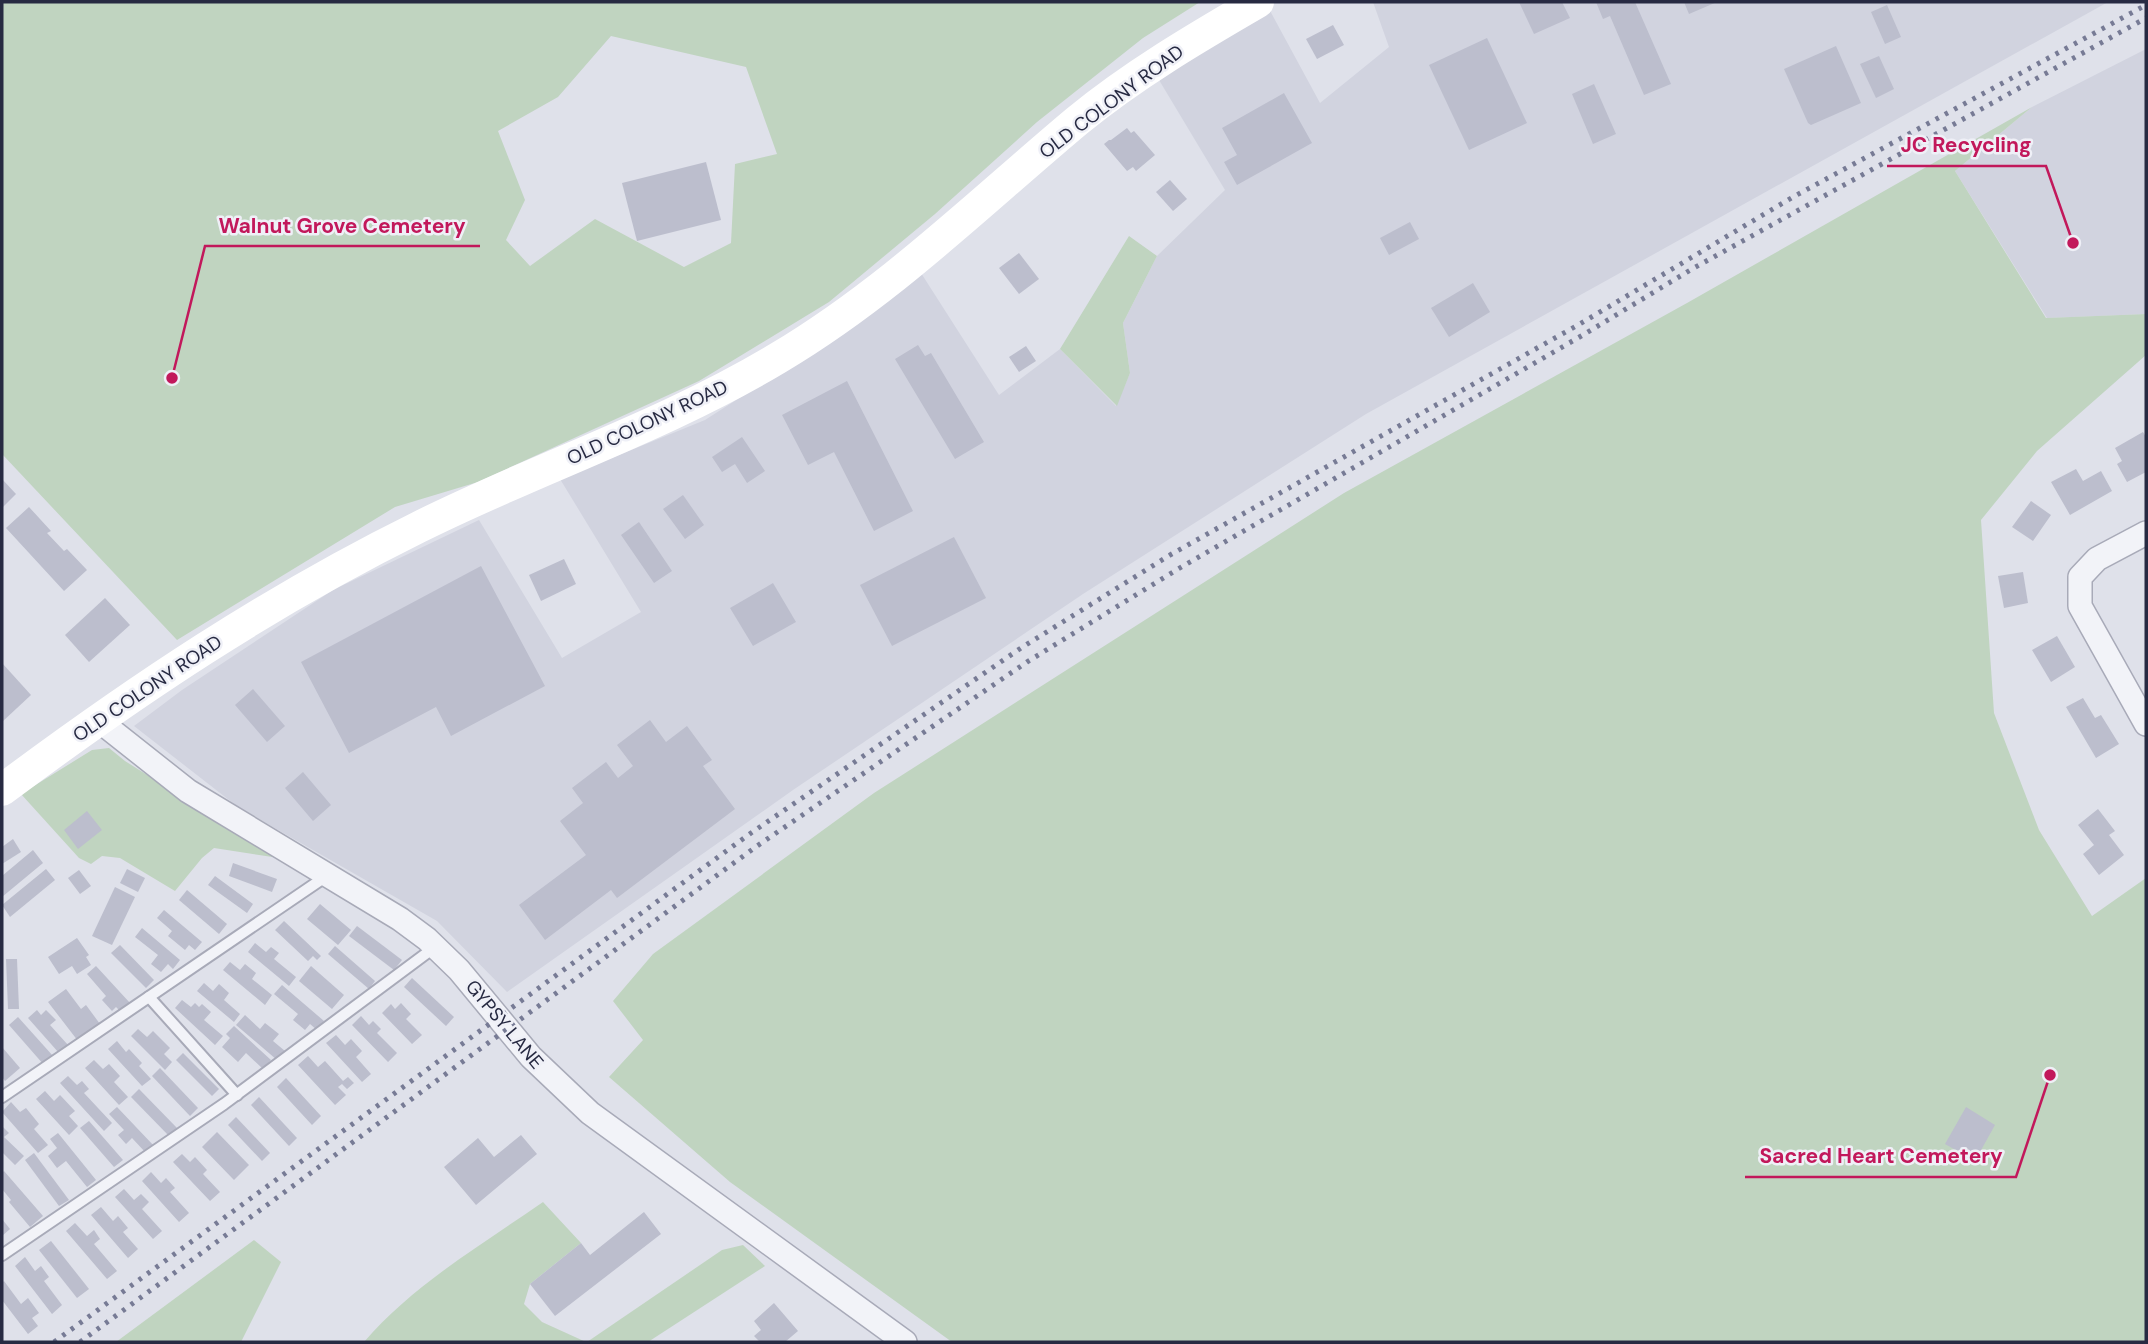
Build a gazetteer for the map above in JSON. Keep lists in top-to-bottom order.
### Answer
{
  "streets": {
    "main road": ["OLD COLONY ROAD"],
    "street": ["GYPSY LANE"]
  },
  "crossings": [
    ["OLD COLONY ROAD", "GYPSY LANE"]
  ],
  "places": ["JC Recycling", "Walnut Grove Cemetery", "Sacred Heart Cemetery"]
}
